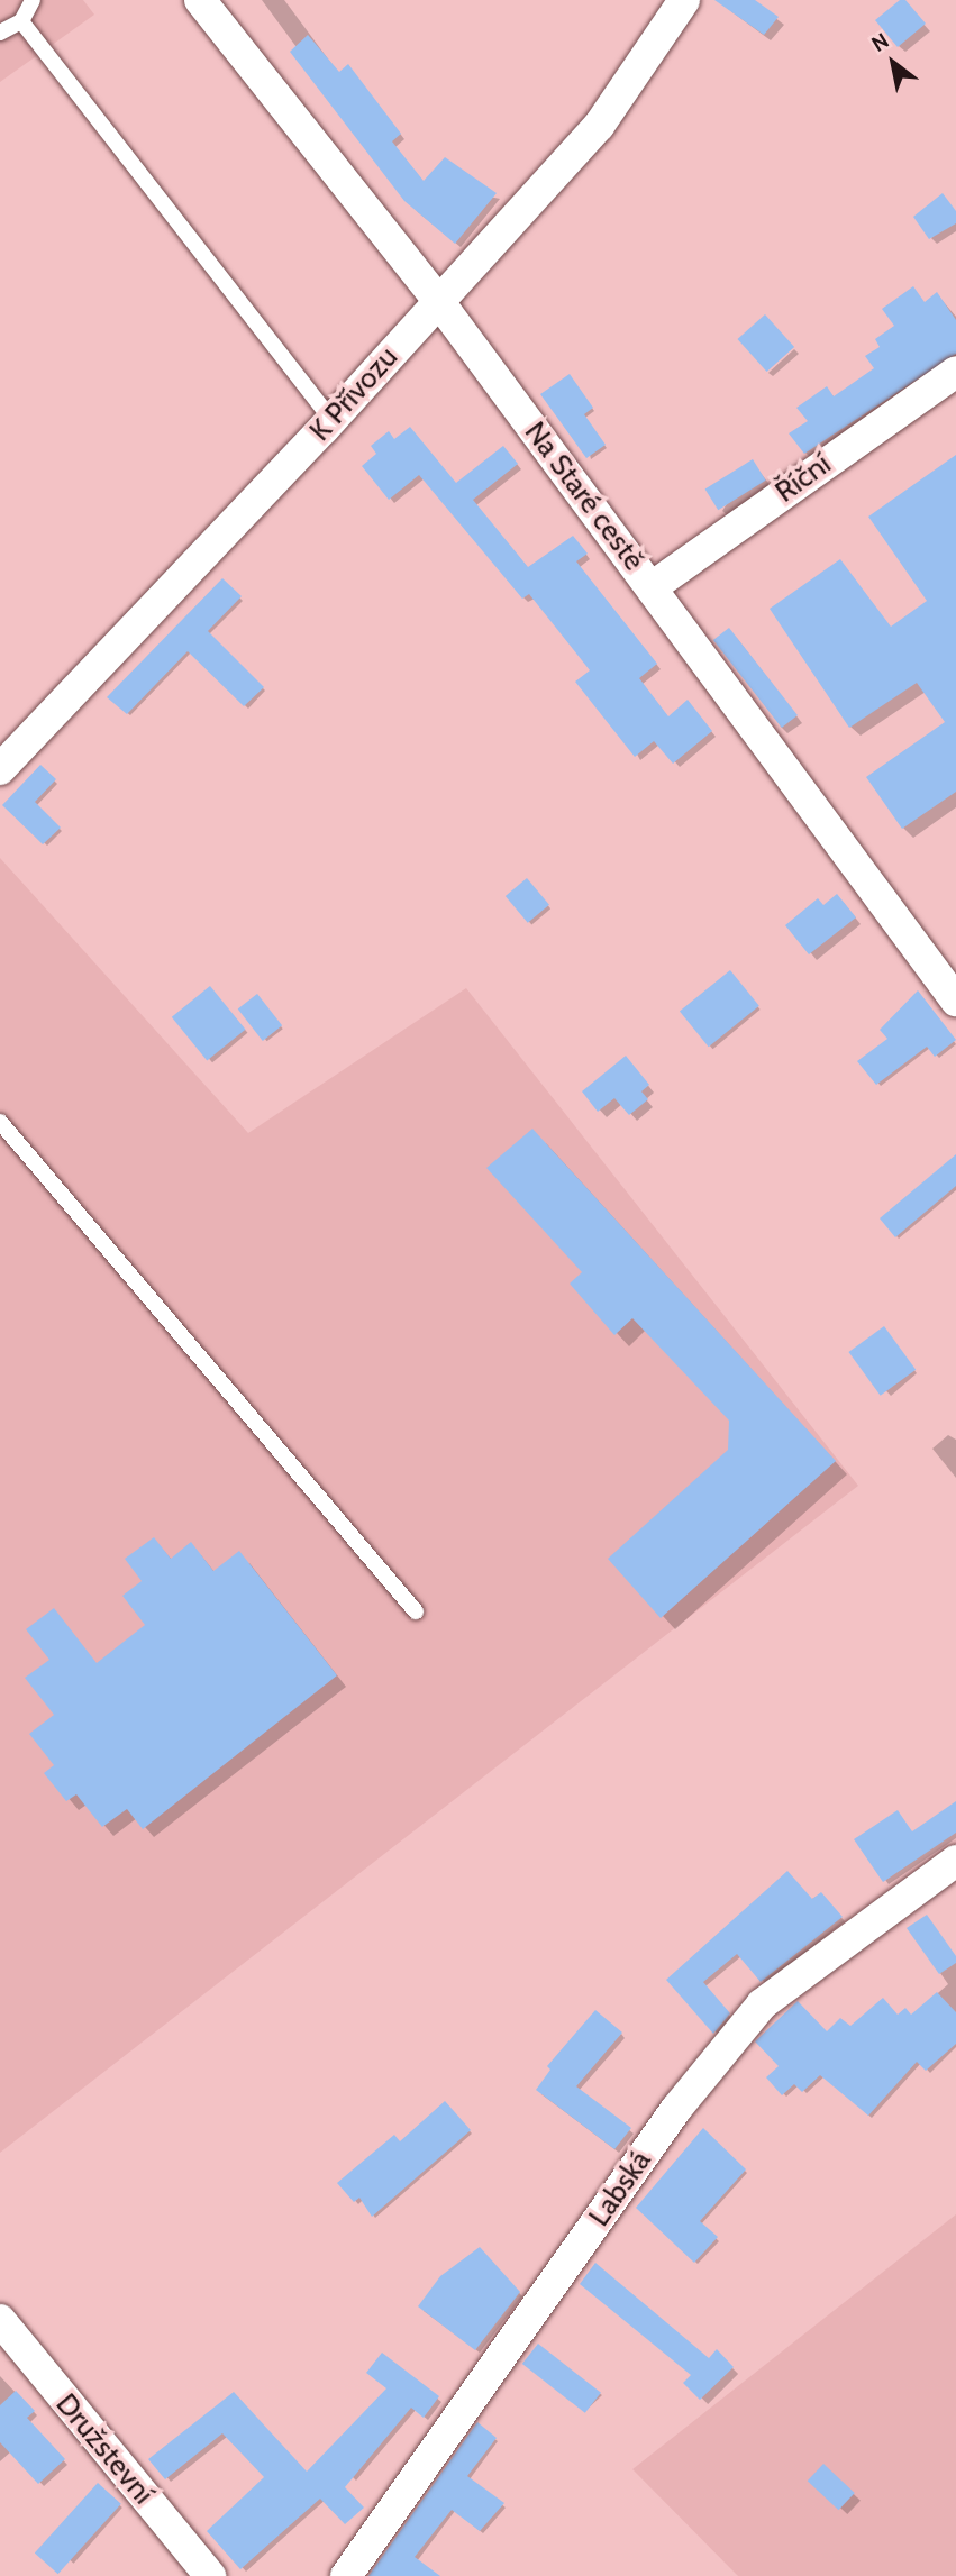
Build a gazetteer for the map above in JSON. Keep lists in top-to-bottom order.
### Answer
{
  "streets": {
    "street": [
      "K Přívozu",
      "Říční",
      "Na Staré cestě",
      "Labská",
      "Družstevní"
    ]
  },
  "crossings": [
    ["K Přívozu", "Na Staré cestě"],
    ["Říční", "Na Staré cestě"]
  ],
  "north": "top left"
}
